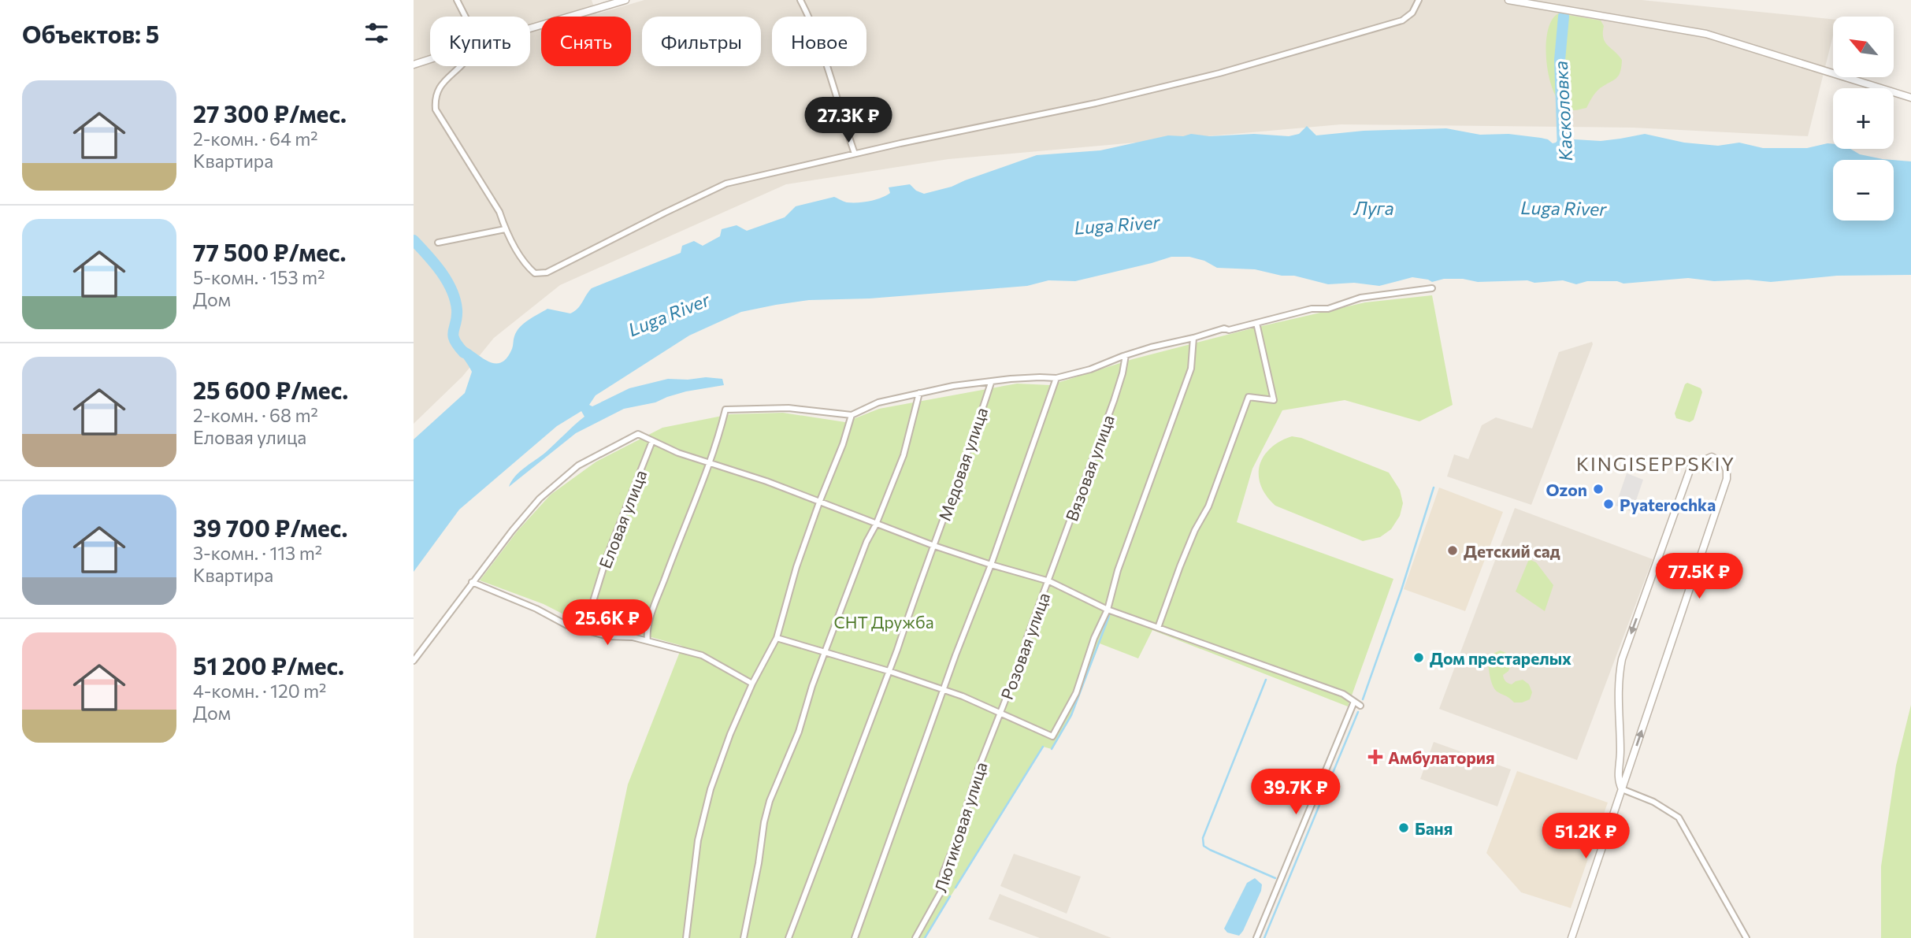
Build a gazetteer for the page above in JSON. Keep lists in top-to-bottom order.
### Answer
{
  "streets": {
    "street": [
      "Медовая улица",
      "Вязовая улица",
      "Еловая улица",
      "Розовая улица",
      "Лютиковая улица"
    ]
  },
  "crossings": [
    ["Вязовая улица", "Розовая улица"],
    ["Розовая улица", "Лютиковая улица"]
  ],
  "districts": ["KINGISEPPSKIY"],
  "water": ["Касколовка", "Луга", "Luga River"],
  "parks": ["СНТ Дружба"],
  "places": {
    "other": [
      "Ozon",
      "Pyaterochka",
      "Детский сад",
      "Дом престарелых",
      "Баня"
    ],
    "health": ["Амбулатория"]
  },
  "north": "top left",
  "page": {
    "heading": "Объектов: 5",
    "map_buttons": ["+", "−"],
    "chip": [
      "Купить",
      "Снять",
      "Фильтры",
      "Новое"
    ],
    "list": [
      {
        "name": "27 300 ₽/мес.",
        "note": "2-комн. · 64 m² · Квартира"
      },
      {
        "name": "77 500 ₽/мес.",
        "note": "5-комн. · 153 m² · Дом"
      },
      {
        "name": "25 600 ₽/мес.",
        "note": "2-комн. · 68 m² · Еловая улица"
      },
      {
        "name": "39 700 ₽/мес.",
        "note": "3-комн. · 113 m² · Квартира"
      },
      {
        "name": "51 200 ₽/мес.",
        "note": "4-комн. · 120 m² · Дом"
      }
    ],
    "price": [
      "27.3K ₽",
      "77.5K ₽",
      "25.6K ₽",
      "39.7K ₽",
      "51.2K ₽"
    ]
  }
}
